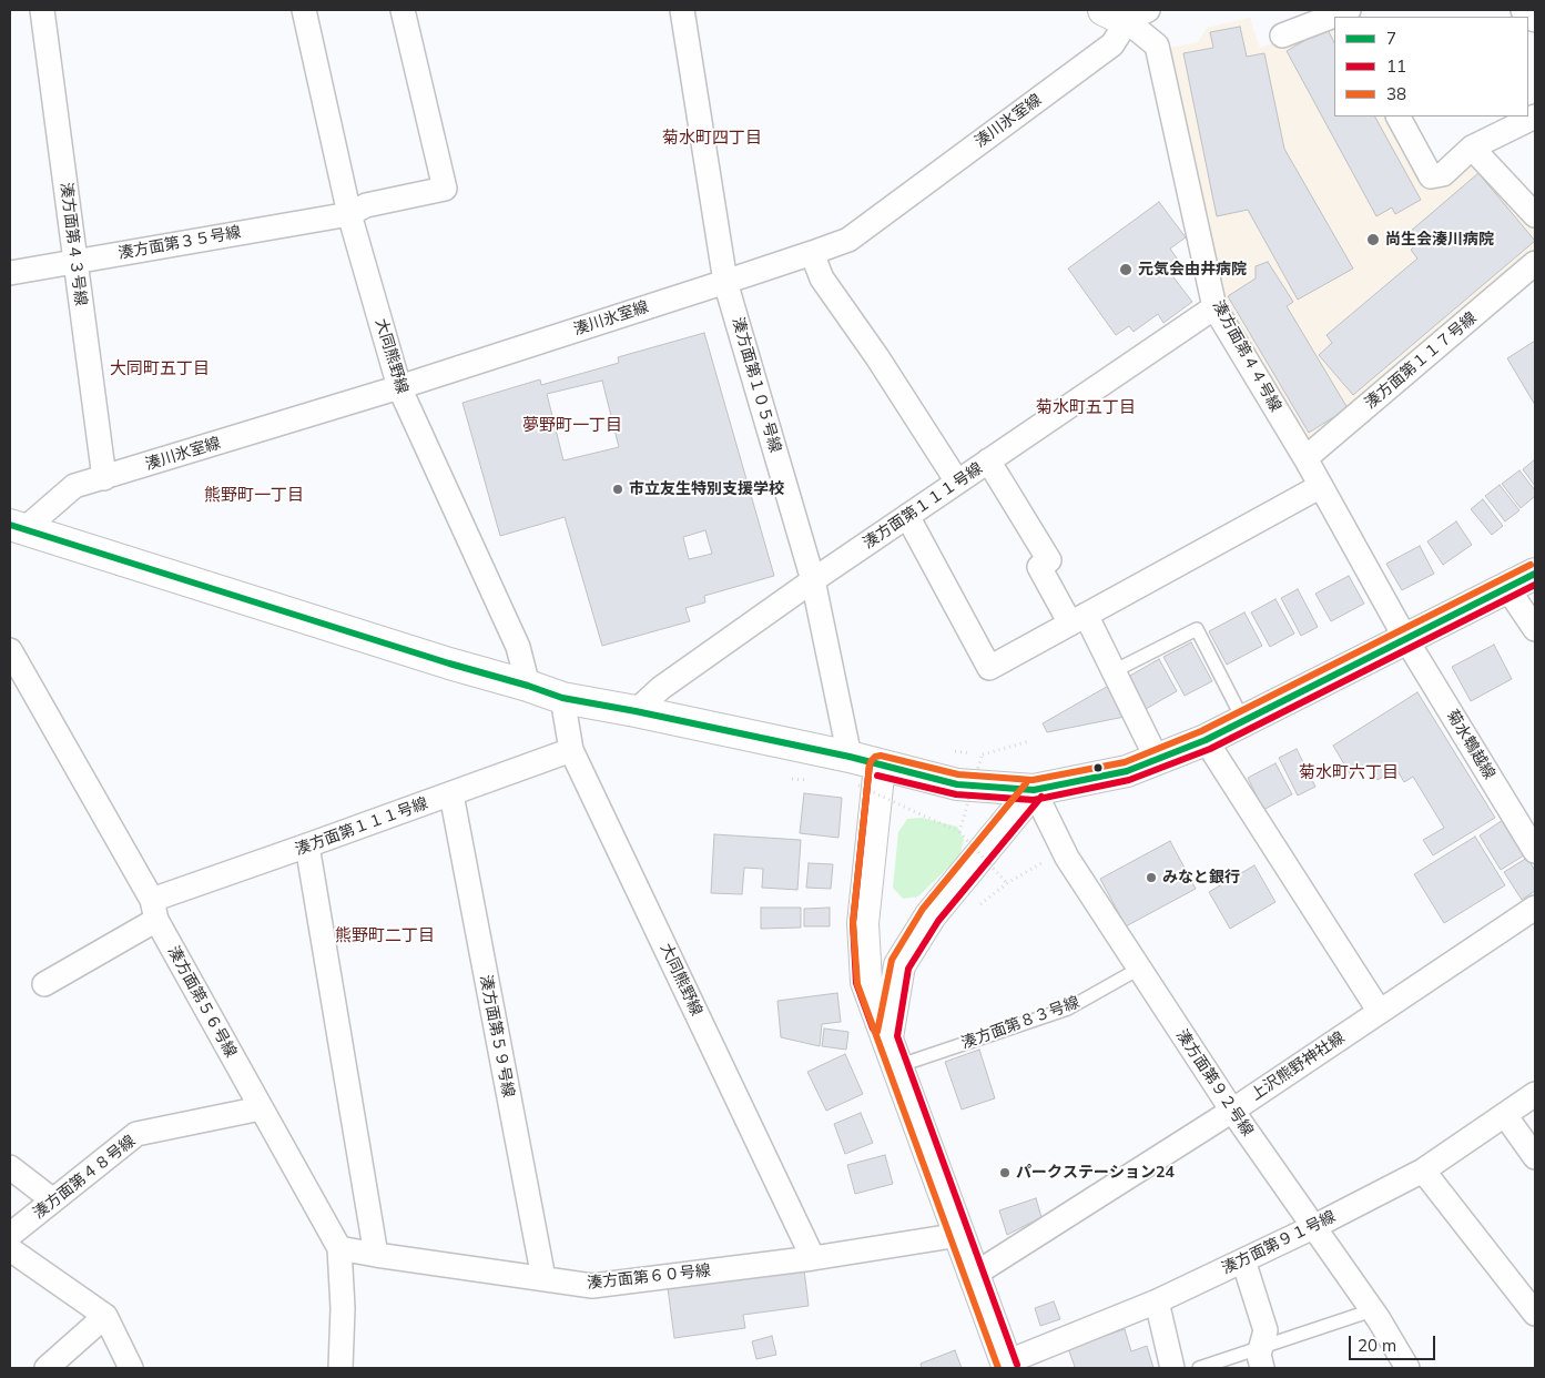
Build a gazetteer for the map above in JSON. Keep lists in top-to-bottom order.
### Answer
{
  "streets": {
    "street": [
      "湊川氷室線",
      "湊方面第３５号線",
      "湊方面第４３号線",
      "大同熊野線",
      "湊方面第４４号線",
      "湊方面第１１７号線",
      "湊方面第１０５号線",
      "湊方面第１１１号線",
      "菊水鵯越線",
      "湊方面第５６号線",
      "湊方面第５９号線",
      "上沢熊野神社線",
      "湊方面第９２号線",
      "湊方面第４８号線",
      "湊方面第９１号線",
      "湊方面第６０号線"
    ],
    "lane": ["湊方面第８３号線"]
  },
  "crossings": [
    ["湊川氷室線", "湊方面第４３号線"],
    ["湊川氷室線", "大同熊野線"],
    ["湊川氷室線", "湊方面第４４号線"],
    ["湊川氷室線", "湊方面第１０５号線"],
    ["湊方面第３５号線", "湊方面第４３号線"],
    ["湊方面第３５号線", "大同熊野線"],
    ["大同熊野線", "湊方面第１１１号線"],
    ["大同熊野線", "湊方面第６０号線"],
    ["湊方面第４４号線", "湊方面第１１７号線"],
    ["湊方面第４４号線", "湊方面第１１１号線"],
    ["湊方面第４４号線", "菊水鵯越線"],
    ["湊方面第１０５号線", "湊方面第１１１号線"],
    ["湊方面第１１１号線", "湊方面第５６号線"],
    ["湊方面第１１１号線", "湊方面第５９号線"],
    ["湊方面第５６号線", "湊方面第４８号線"],
    ["湊方面第５６号線", "湊方面第６０号線"],
    ["湊方面第８３号線", "湊方面第９２号線"],
    ["湊方面第５９号線", "湊方面第６０号線"],
    ["上沢熊野神社線", "湊方面第９２号線"],
    ["湊方面第９２号線", "湊方面第９１号線"]
  ],
  "districts": [
    "菊水町四丁目",
    "大同町五丁目",
    "菊水町五丁目",
    "夢野町一丁目",
    "熊野町一丁目",
    "菊水町六丁目",
    "熊野町二丁目"
  ],
  "places": [
    "尚生会湊川病院",
    "元気会由井病院",
    "市立友生特別支援学校",
    "みなと銀行",
    "パークステーション24"
  ],
  "lines": ["transit line 7", "transit line 38", "transit line 11"],
  "legend": ["7", "11", "38"],
  "scale_bar": "20 m"
}
